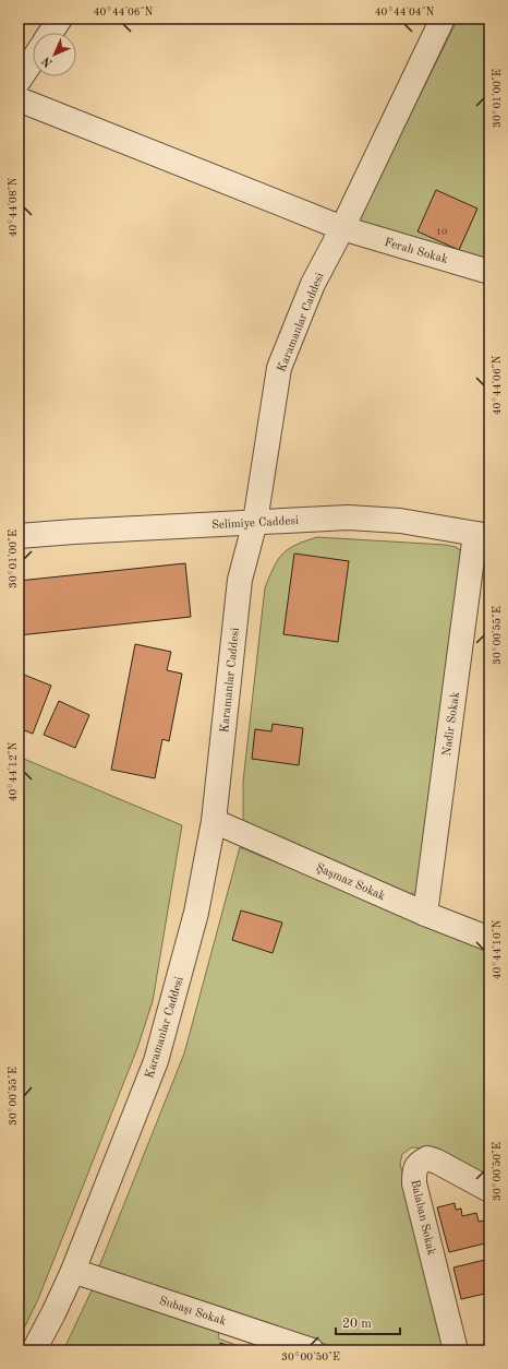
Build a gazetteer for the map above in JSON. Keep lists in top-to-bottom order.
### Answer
{
  "streets": {
    "street": [
      "Ferah Sokak",
      "Karamanlar Caddesi",
      "Selimiye Caddesi",
      "Nadir Sokak",
      "Şaşmaz Sokak",
      "Balaban Sokak",
      "Subaşı Sokak"
    ]
  },
  "crossings": [
    ["Ferah Sokak", "Karamanlar Caddesi"],
    ["Karamanlar Caddesi", "Selimiye Caddesi"],
    ["Karamanlar Caddesi", "Şaşmaz Sokak"],
    ["Karamanlar Caddesi", "Subaşı Sokak"],
    ["Selimiye Caddesi", "Nadir Sokak"],
    ["Nadir Sokak", "Şaşmaz Sokak"]
  ],
  "house_numbers": ["10"],
  "scale_bar": "20 m",
  "north": "bottom left",
  "coordinates": [
    "40°44'06\"N",
    "40°44'04\"N",
    "30°01'00\"E",
    "40°44'08\"N",
    "30°00'55\"E",
    "40°44'12\"N",
    "40°44'10\"N",
    "30°00'50\"E"
  ]
}
